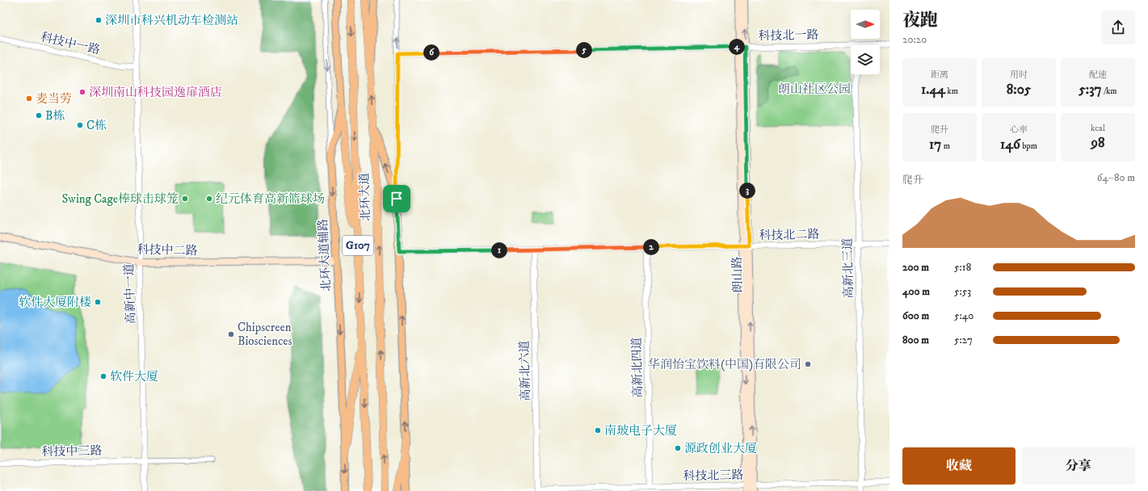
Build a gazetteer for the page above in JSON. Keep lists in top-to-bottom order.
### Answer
{
  "streets": {
    "highway": ["北环大道", "G107"],
    "main road": ["科技中二路", "北环大道辅路", "朗山路"],
    "street": [
      "科技北一路",
      "科技中一路",
      "科技北二路",
      "高新北三道",
      "高新中一道",
      "高新北四道",
      "高新北六道",
      "科技中三路",
      "科技北三路"
    ]
  },
  "crossings": [
    ["科技北一路", "朗山路"],
    ["科技中一路", "高新中一道"],
    ["科技北二路", "高新北三道"],
    ["科技北二路", "朗山路"],
    ["科技北二路", "高新北四道"],
    ["科技北二路", "高新北六道"],
    ["科技中二路", "北环大道辅路"],
    ["科技中二路", "高新中一道"],
    ["高新北三道", "科技北三路"],
    ["朗山路", "科技北三路"],
    ["高新中一道", "科技中三路"],
    ["高新北四道", "科技北三路"],
    ["高新北六道", "科技北三路"]
  ],
  "one_way": ["北环大道辅路"],
  "parks": ["朗山社区公园"],
  "places": [
    "深圳市科兴机动车检测站",
    "深圳南山科技园逸扉酒店",
    "麦当劳",
    "B栋",
    "C栋",
    "Swing Cage棒球击球笼",
    "纪元体育高新篮球场",
    "软件大厦附楼",
    "Chipscreen Biosciences",
    "华润怡宝饮料(中国)有限公司",
    "软件大厦",
    "南玻电子大厦",
    "源政创业大厦"
  ],
  "north": "right",
  "page": {
    "heading": ["夜跑", "20:20"],
    "pins": [
      "4",
      "5",
      "6",
      "3",
      "2",
      "1"
    ],
    "stats": [
      ["距离", "1.44 km"],
      ["用时", "8:05"],
      ["配速", "5:37 /km"],
      ["爬升", "17 m"],
      ["心率", "146 bpm"],
      ["kcal", "98"]
    ],
    "chart": ["爬升", "64–80 m"],
    "list": [
      {
        "name": "200 m",
        "note": "5:18"
      },
      {
        "name": "400 m",
        "note": "5:53"
      },
      {
        "name": "600 m",
        "note": "5:40"
      },
      {
        "name": "800 m",
        "note": "5:27"
      }
    ],
    "buttons": ["收藏", "分享"]
  }
}
